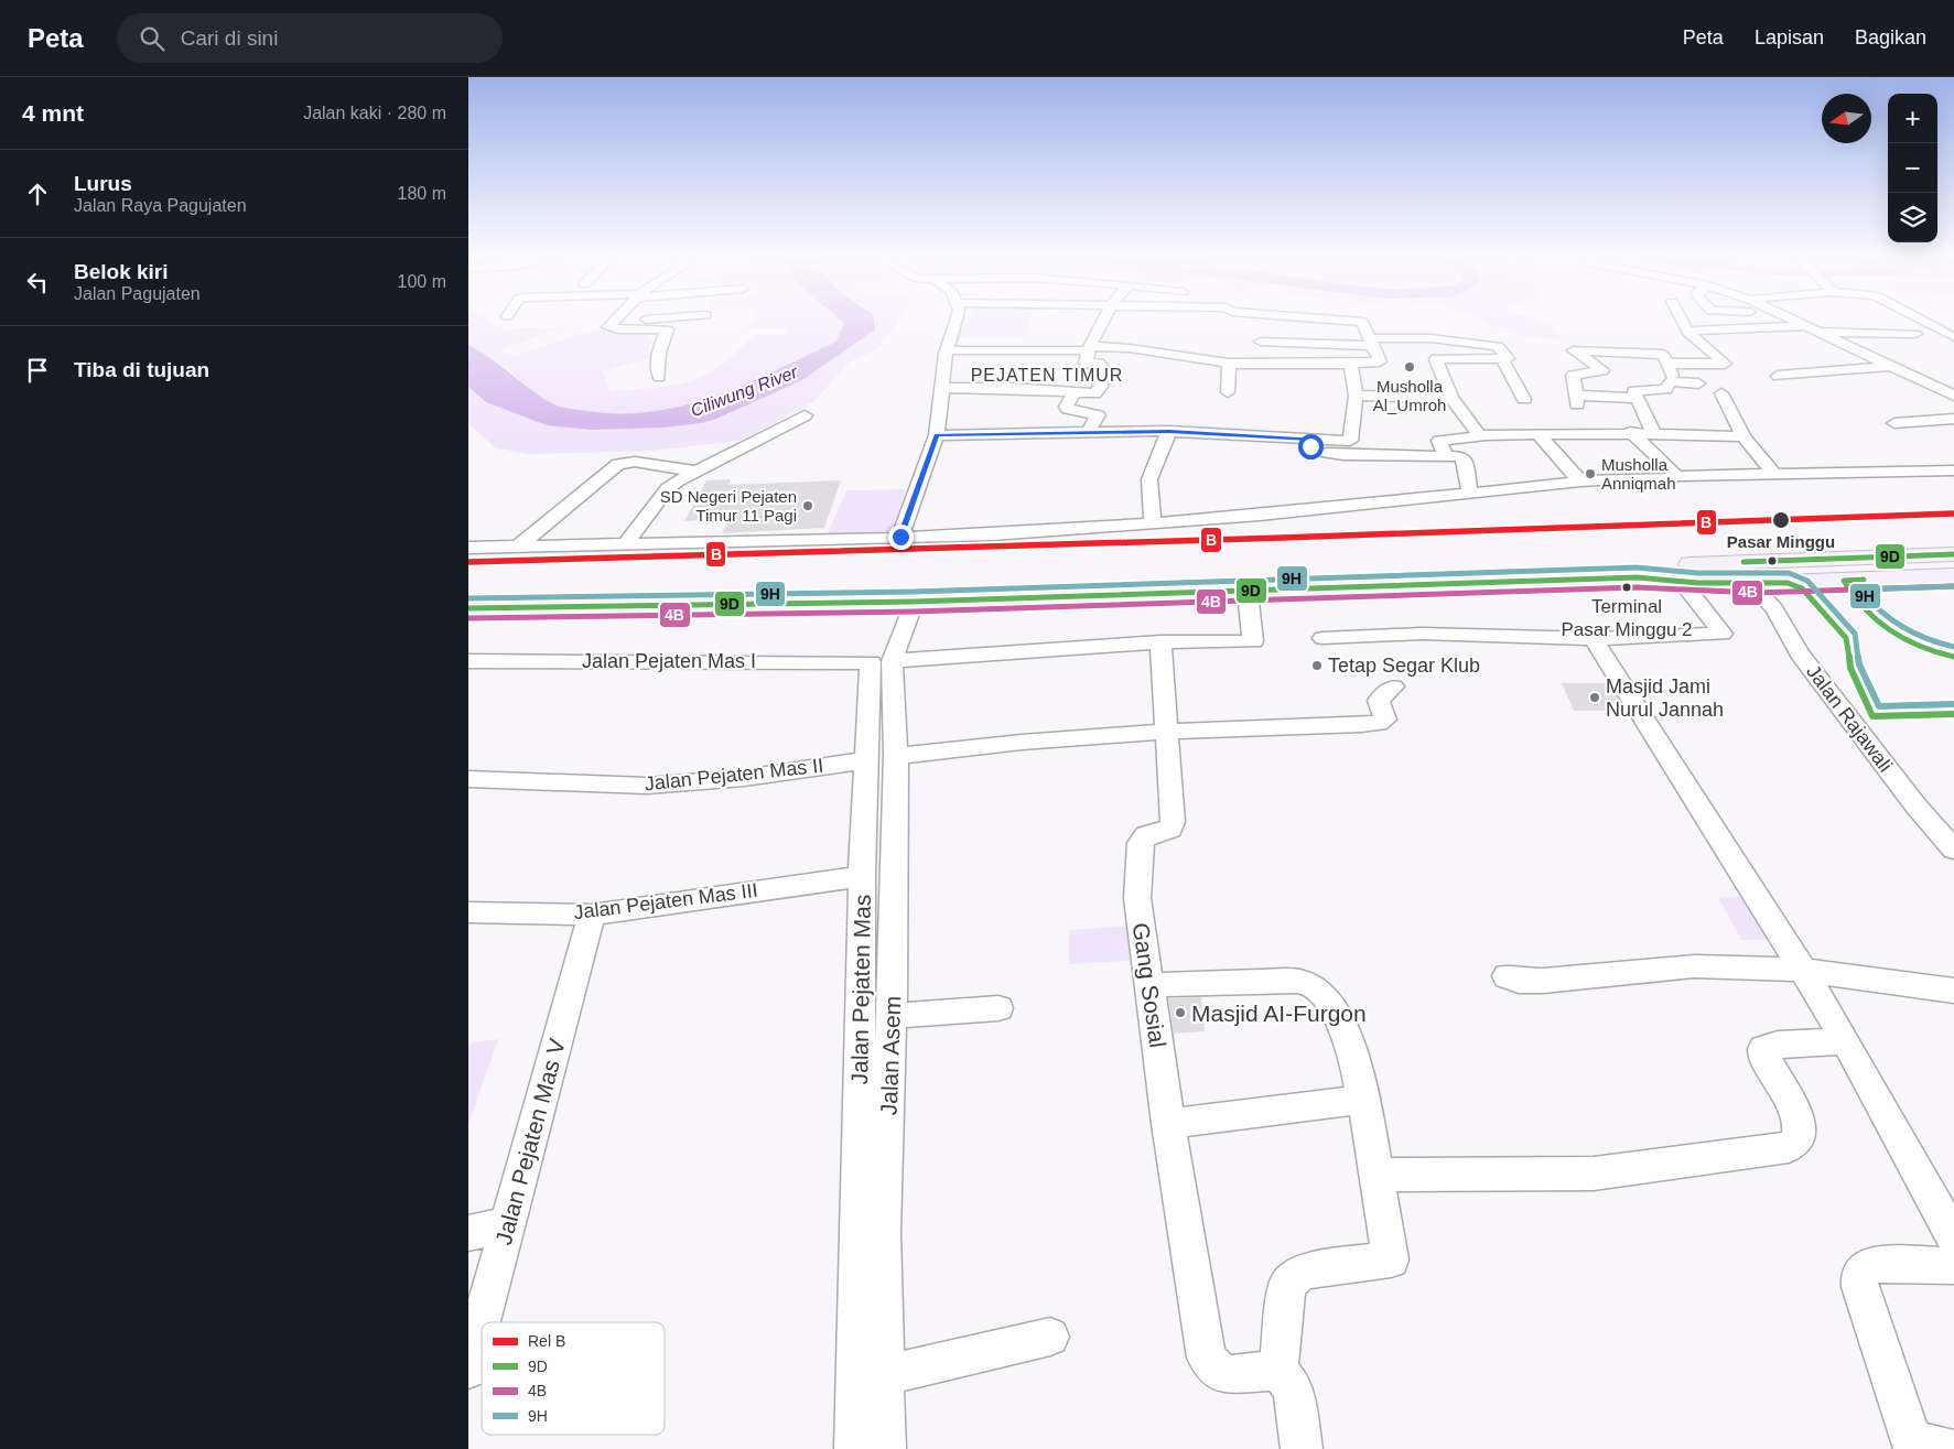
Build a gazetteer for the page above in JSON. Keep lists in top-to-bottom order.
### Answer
{
  "streets": {
    "street": [
      "Jalan Pejaten Mas I",
      "Jalan Rajawali",
      "Jalan Pejaten Mas II",
      "Jalan Pejaten Mas III",
      "Gang Sosial",
      "Jalan Pejaten Mas",
      "Jalan Asem",
      "Jalan Pejaten Mas V"
    ]
  },
  "crossings": [
    ["Jalan Pejaten Mas I", "Gang Sosial"],
    ["Jalan Pejaten Mas I", "Jalan Pejaten Mas"],
    ["Jalan Pejaten Mas II", "Gang Sosial"],
    ["Jalan Pejaten Mas II", "Jalan Pejaten Mas"],
    ["Jalan Pejaten Mas II", "Jalan Asem"],
    ["Jalan Pejaten Mas III", "Jalan Pejaten Mas"],
    ["Jalan Pejaten Mas III", "Jalan Pejaten Mas V"],
    ["Jalan Pejaten Mas", "Jalan Asem"]
  ],
  "districts": ["PEJATEN TIMUR"],
  "water": ["Ciliwung River"],
  "places": [
    "Musholla Al_Umroh",
    "Musholla Anniqmah",
    "SD Negeri Pejaten Timur 11 Pagi",
    "Pasar Minggu",
    "Terminal Pasar Minggu 2",
    "Tetap Segar Klub",
    "Masjid Jami Nurul Jannah",
    "Masjid AI-Furgon"
  ],
  "lines": [
    "rail line B",
    "transit line 9D",
    "transit line 9H",
    "transit line 4B"
  ],
  "legend": [
    "Rel B",
    "9D",
    "4B",
    "9H"
  ],
  "north": "left",
  "page": {
    "header": "Peta",
    "search": "Cari di sini",
    "nav": ["Peta", "Lapisan", "Bagikan"],
    "heading": ["4 mnt", "Jalan kaki · 280 m"],
    "map_buttons": ["+", "−"],
    "list": [
      ["Lurus", "Jalan Raya Pagujaten", "180 m"],
      ["Belok kiri", "Jalan Pagujaten", "100 m"],
      "Tiba di tujuan"
    ]
  }
}
